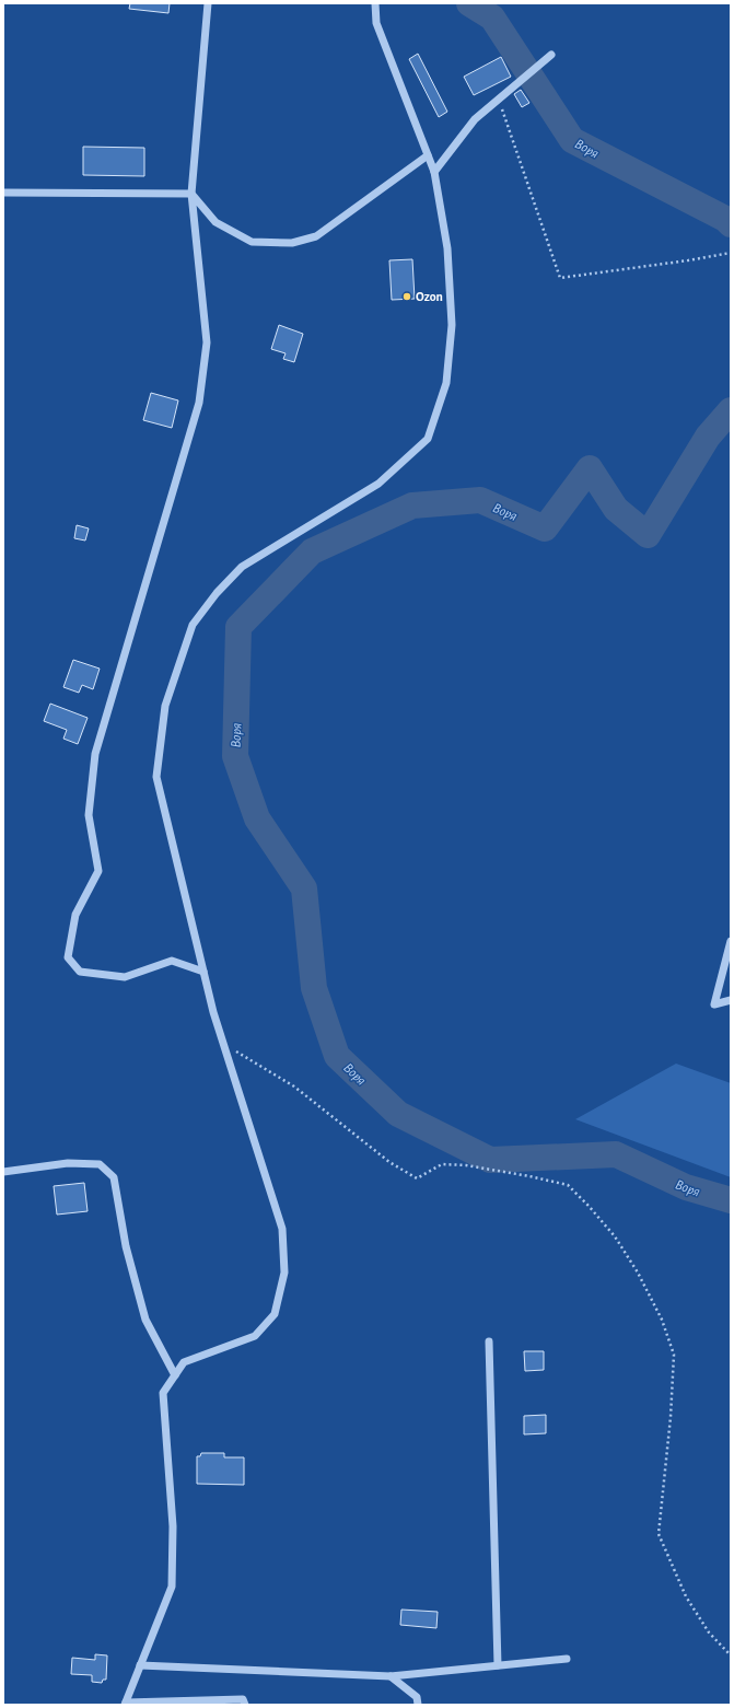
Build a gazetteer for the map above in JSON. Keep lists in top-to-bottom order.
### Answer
{
  "water": ["Воря"],
  "places": ["Ozon"]
}
